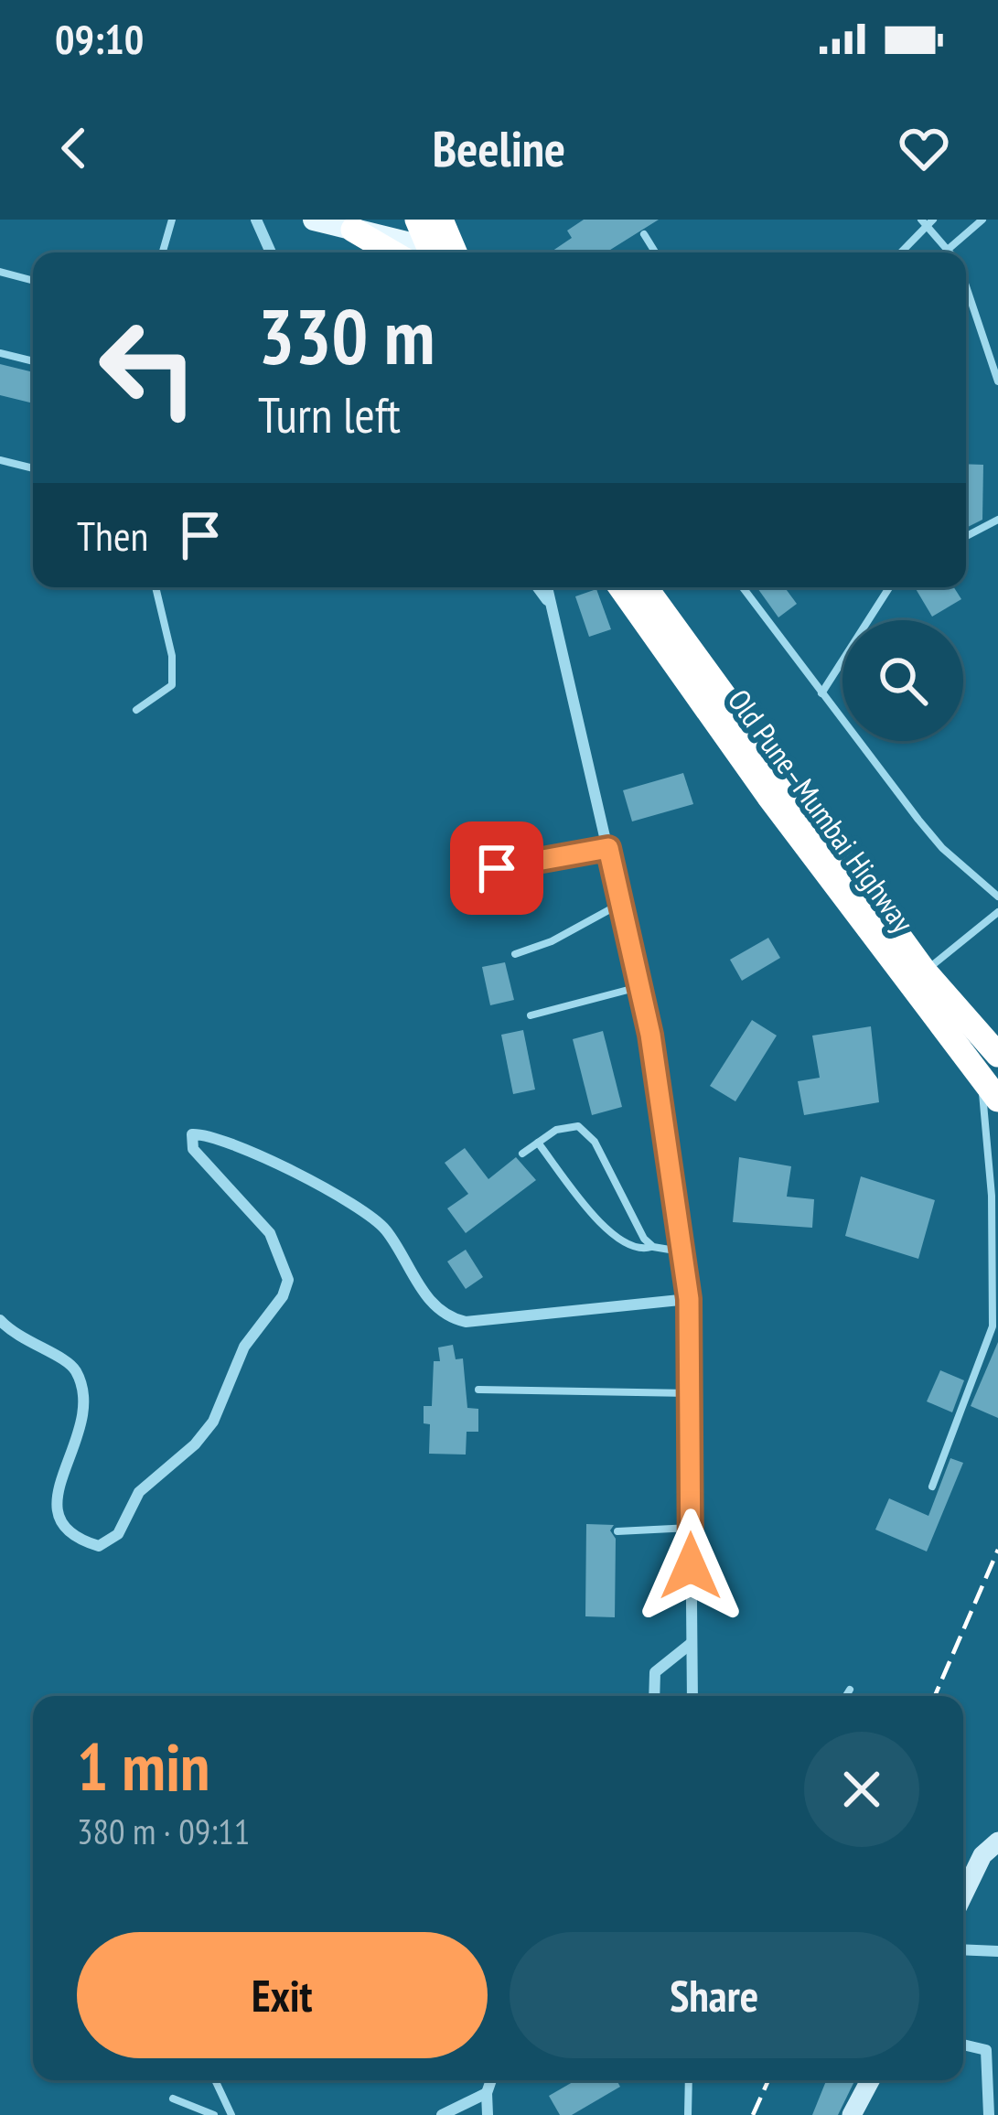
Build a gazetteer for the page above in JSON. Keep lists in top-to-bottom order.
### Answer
{
  "streets": {
    "highway": ["Old Pune–Mumbai Highway"]
  },
  "page": {
    "status": "09:10",
    "header": "Beeline",
    "turn": ["330 m", "Turn left"],
    "then": "Then",
    "heading": ["1 min", "380 m · 09:11"],
    "buttons": ["Exit", "Share"]
  }
}
